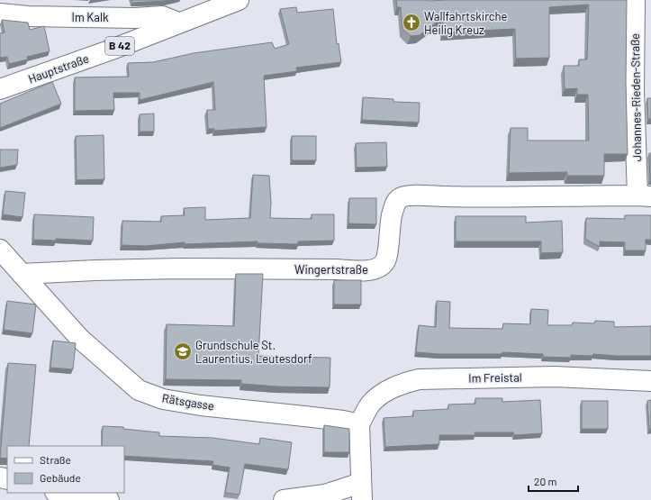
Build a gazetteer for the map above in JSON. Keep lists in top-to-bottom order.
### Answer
{
  "streets": {
    "street": [
      "Im Kalk",
      "B 42",
      "Hauptstraße",
      "Johannes-Rieden-Straße",
      "Wingertstraße",
      "Im Freistal",
      "Rätsgasse"
    ]
  },
  "crossings": [
    ["Im Kalk", "Hauptstraße"],
    ["Johannes-Rieden-Straße", "Wingertstraße"],
    ["Wingertstraße", "Rätsgasse"],
    ["Im Freistal", "Rätsgasse"]
  ],
  "places": {
    "church": ["Wallfahrtskirche Heilig Kreuz"],
    "school or university": ["Grundschule St. Laurentius, Leutesdorf"]
  },
  "legend": ["Straße", "Gebäude"],
  "scale_bar": "20 m"
}
